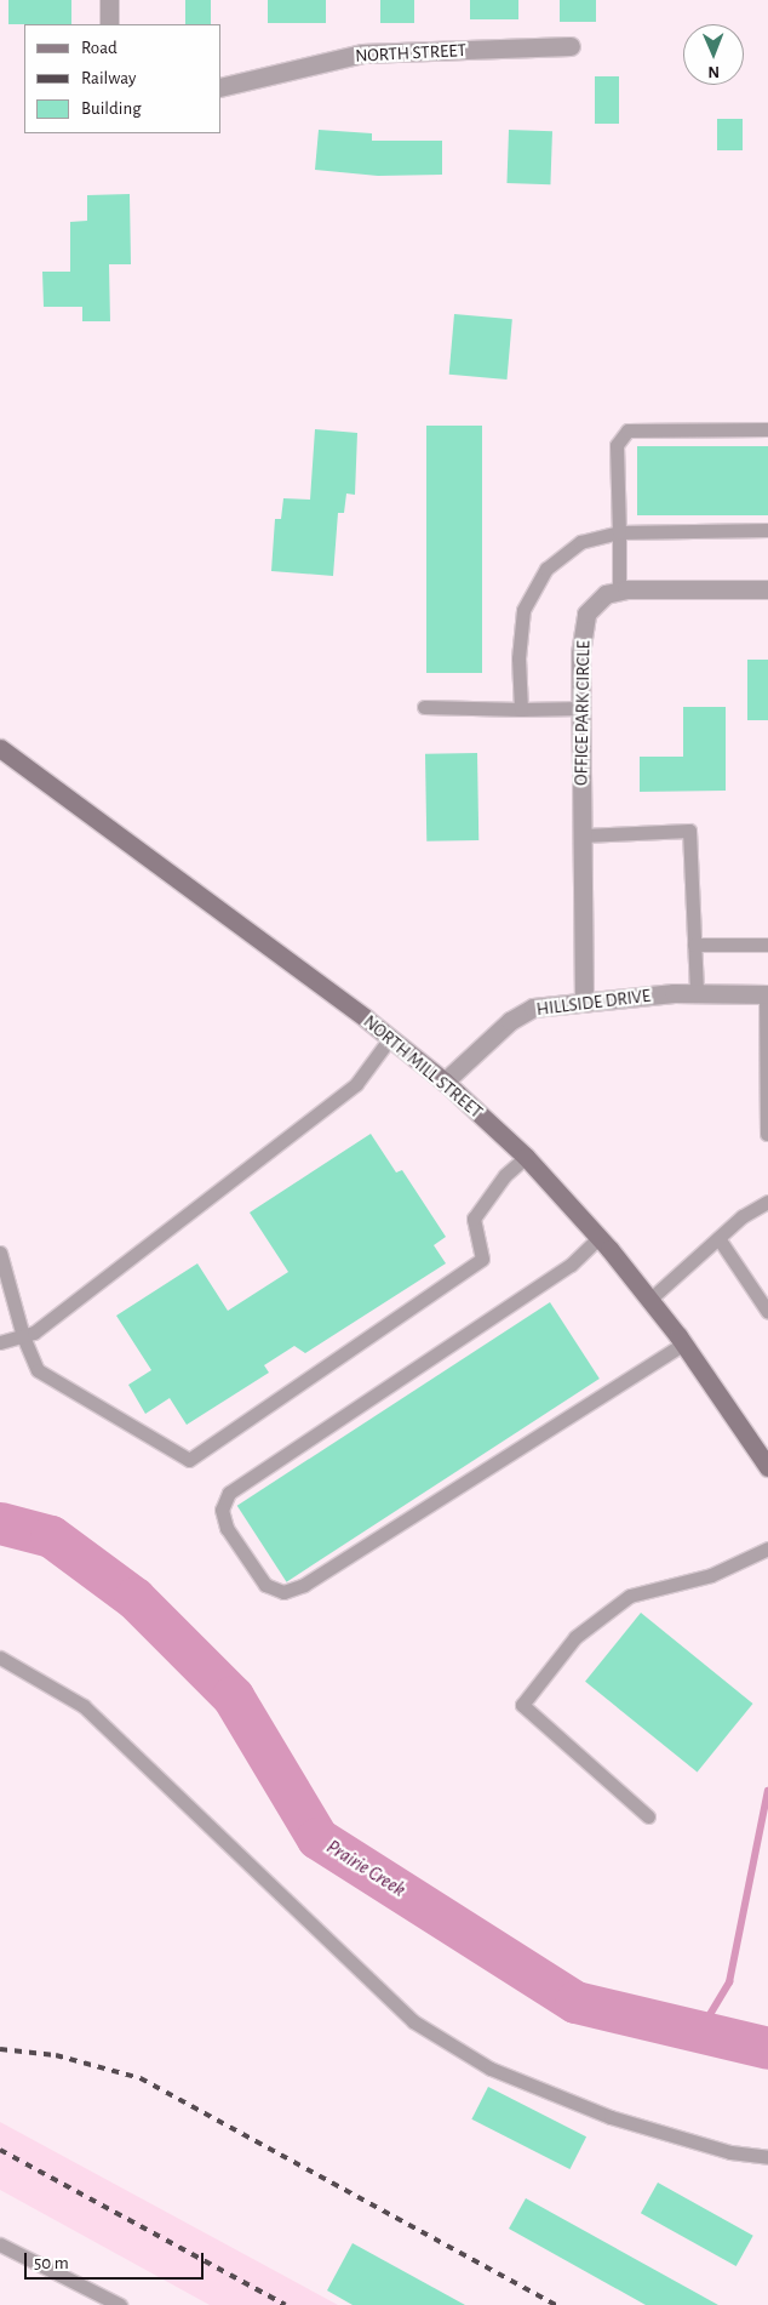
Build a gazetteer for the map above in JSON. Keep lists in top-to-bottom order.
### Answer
{
  "streets": {
    "main road": ["NORTH MILL STREET"],
    "street": ["NORTH STREET", "OFFICE PARK CIRCLE", "HILLSIDE DRIVE"]
  },
  "crossings": [
    ["OFFICE PARK CIRCLE", "HILLSIDE DRIVE"],
    ["HILLSIDE DRIVE", "NORTH MILL STREET"]
  ],
  "water": ["Prairie Creek"],
  "legend": ["Road", "Railway", "Building"],
  "scale_bar": "50 m",
  "north": "bottom"
}
